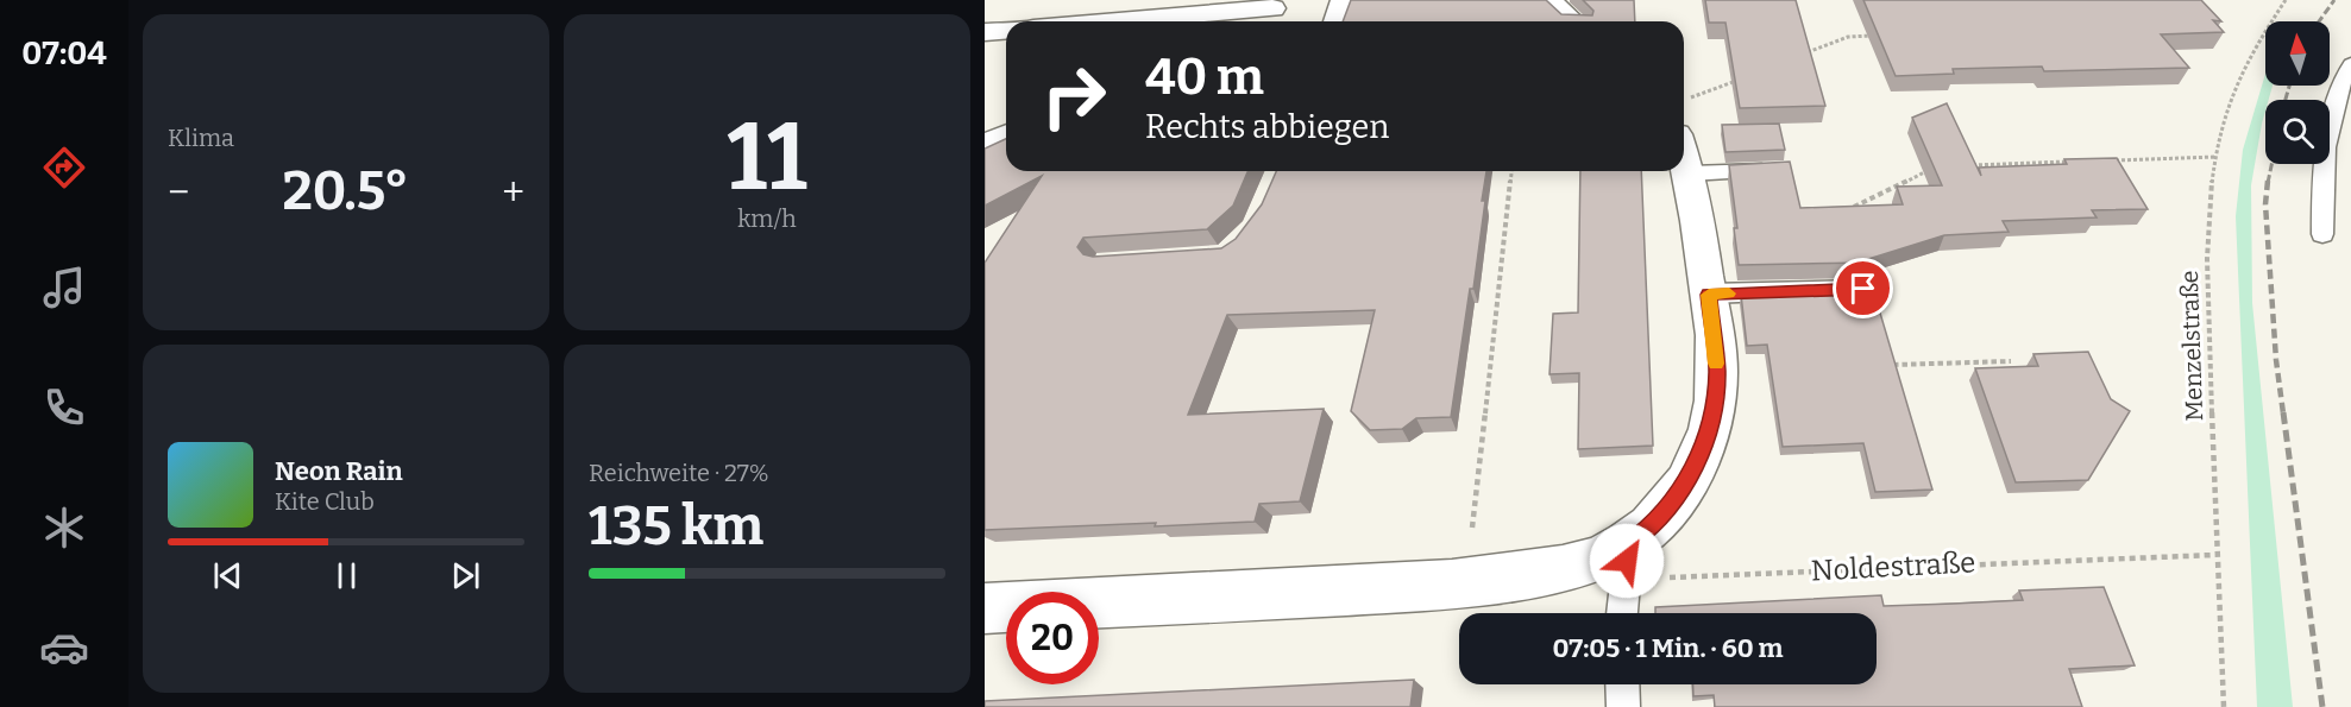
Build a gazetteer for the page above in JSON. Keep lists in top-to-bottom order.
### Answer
{
  "streets": {
    "path": ["Menzelstraße", "Noldestraße"]
  },
  "crossings": [
    ["Menzelstraße", "Noldestraße"]
  ],
  "north": "top",
  "page": {
    "tabs": "07:04",
    "tile": [
      "Klima",
      ["11", "km/h"],
      ["Reichweite · 27%", "135 km"]
    ],
    "turn": ["40 m", "Rechts abbiegen"],
    "heat": ["−", "20.5°", "+"],
    "song": ["Neon Rain", "Kite Club"],
    "limit": "20",
    "trip": "07:05 · 1 Min. · 60 m"
  }
}
